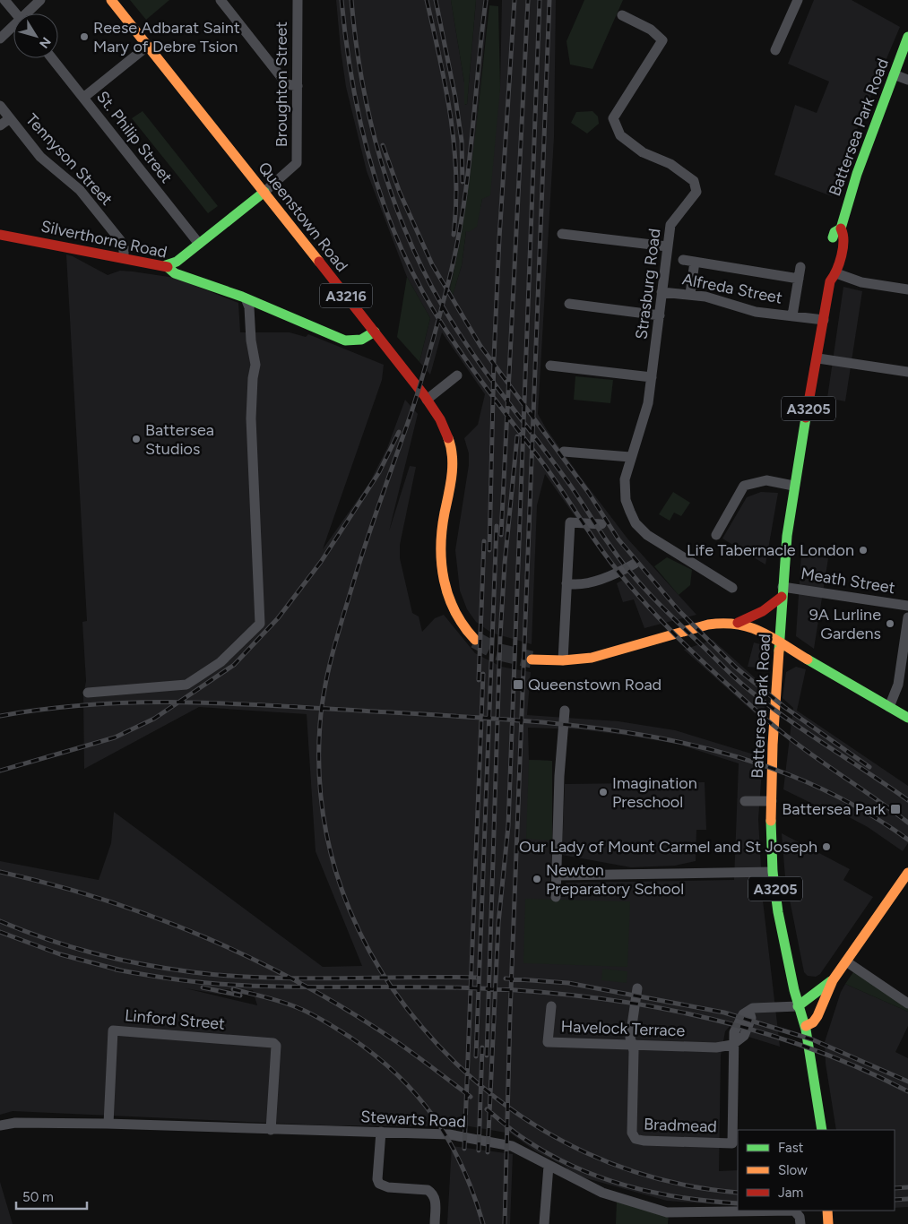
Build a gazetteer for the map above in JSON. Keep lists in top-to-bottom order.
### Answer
{
  "streets": {
    "main road": [
      "Broughton Street",
      "Battersea Park Road",
      "Queenstown Road",
      "Silverthorne Road",
      "A3216",
      "A3205"
    ],
    "street": [
      "St. Philip Street",
      "Tennyson Street",
      "Strasburg Road",
      "Alfreda Street",
      "Meath Street",
      "Linford Street",
      "Havelock Terrace",
      "Stewarts Road",
      "Bradmead"
    ]
  },
  "crossings": [
    ["Broughton Street", "St. Philip Street"],
    ["Broughton Street", "Queenstown Road"],
    ["Broughton Street", "Silverthorne Road"],
    ["Battersea Park Road", "Alfreda Street"],
    ["Battersea Park Road", "Meath Street"],
    ["Tennyson Street", "Silverthorne Road"],
    ["Queenstown Road", "Silverthorne Road"],
    ["Strasburg Road", "Alfreda Street"],
    ["Linford Street", "Stewarts Road"],
    ["Havelock Terrace", "Bradmead"]
  ],
  "places": {
    "other": [
      "Reese Adbarat Saint Mary of Debre Tsion",
      "Battersea Studios",
      "Life Tabernacle London",
      "9A Lurline Gardens",
      "Imagination Preschool",
      "Our Lady of Mount Carmel and St Joseph",
      "Newton Preparatory School"
    ],
    "transit": ["Queenstown Road", "Battersea Park"]
  },
  "legend": ["Fast", "Slow", "Jam"],
  "scale_bar": "50 m",
  "north": "bottom right"
}
